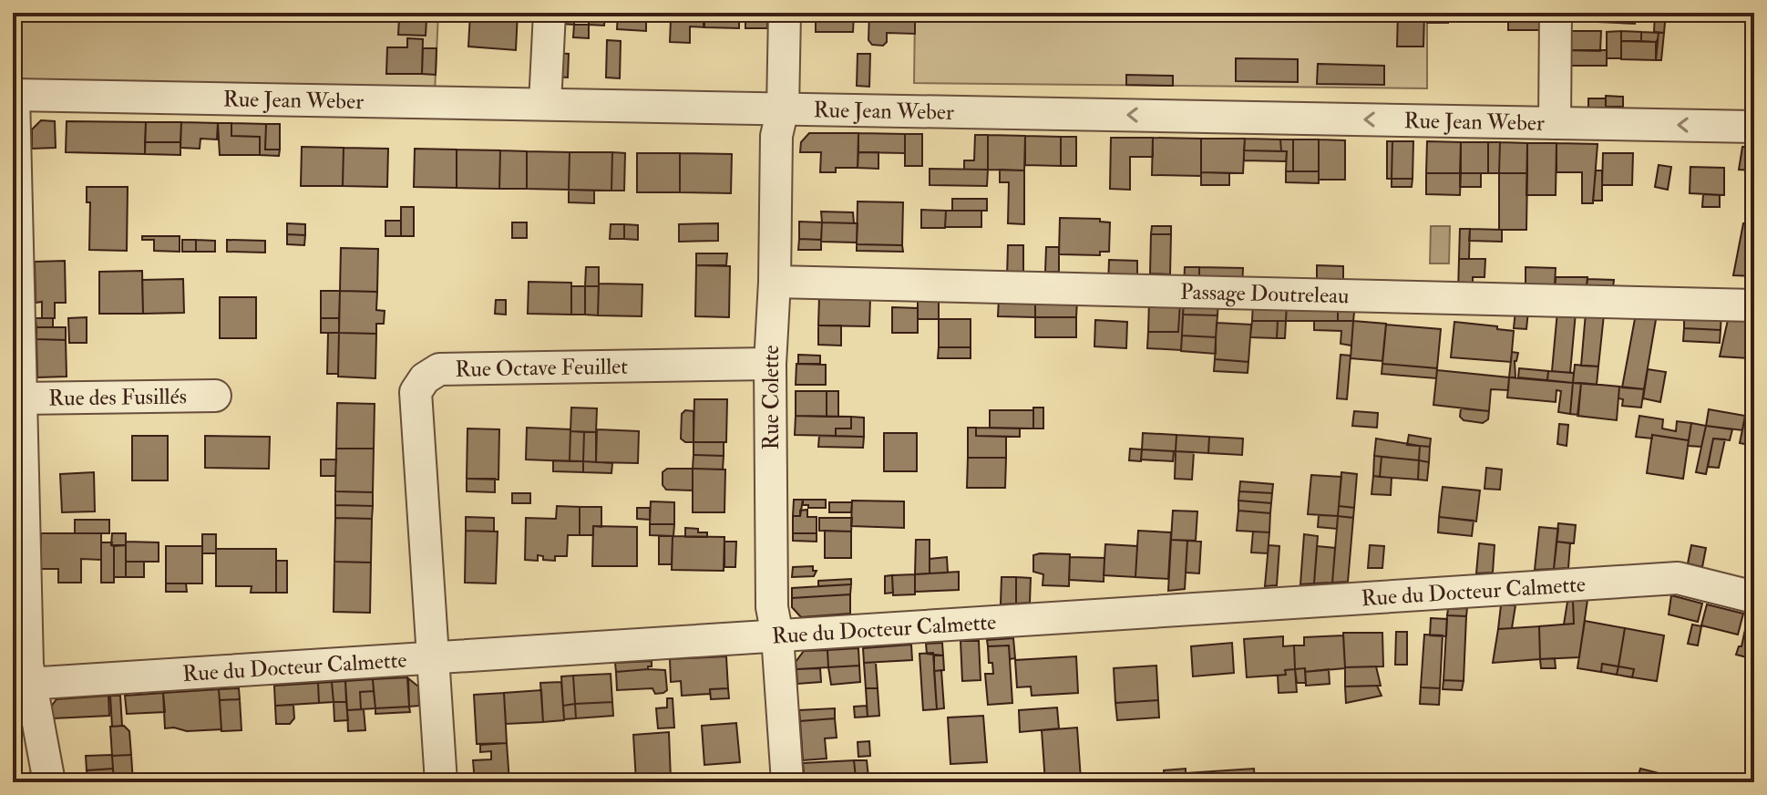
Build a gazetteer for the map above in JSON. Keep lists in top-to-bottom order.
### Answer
{
  "streets": {
    "street": [
      "Rue Jean Weber",
      "Passage Doutreleau",
      "Rue Octave Feuillet",
      "Rue des Fusillés",
      "Rue Colette",
      "Rue du Docteur Calmette"
    ]
  },
  "crossings": [
    ["Rue Jean Weber", "Rue des Fusillés"],
    ["Rue Jean Weber", "Rue Colette"],
    ["Passage Doutreleau", "Rue Colette"],
    ["Rue Octave Feuillet", "Rue Colette"],
    ["Rue Octave Feuillet", "Rue du Docteur Calmette"],
    ["Rue des Fusillés", "Rue du Docteur Calmette"],
    ["Rue Colette", "Rue du Docteur Calmette"]
  ],
  "one_way": ["Rue Jean Weber"]
}
